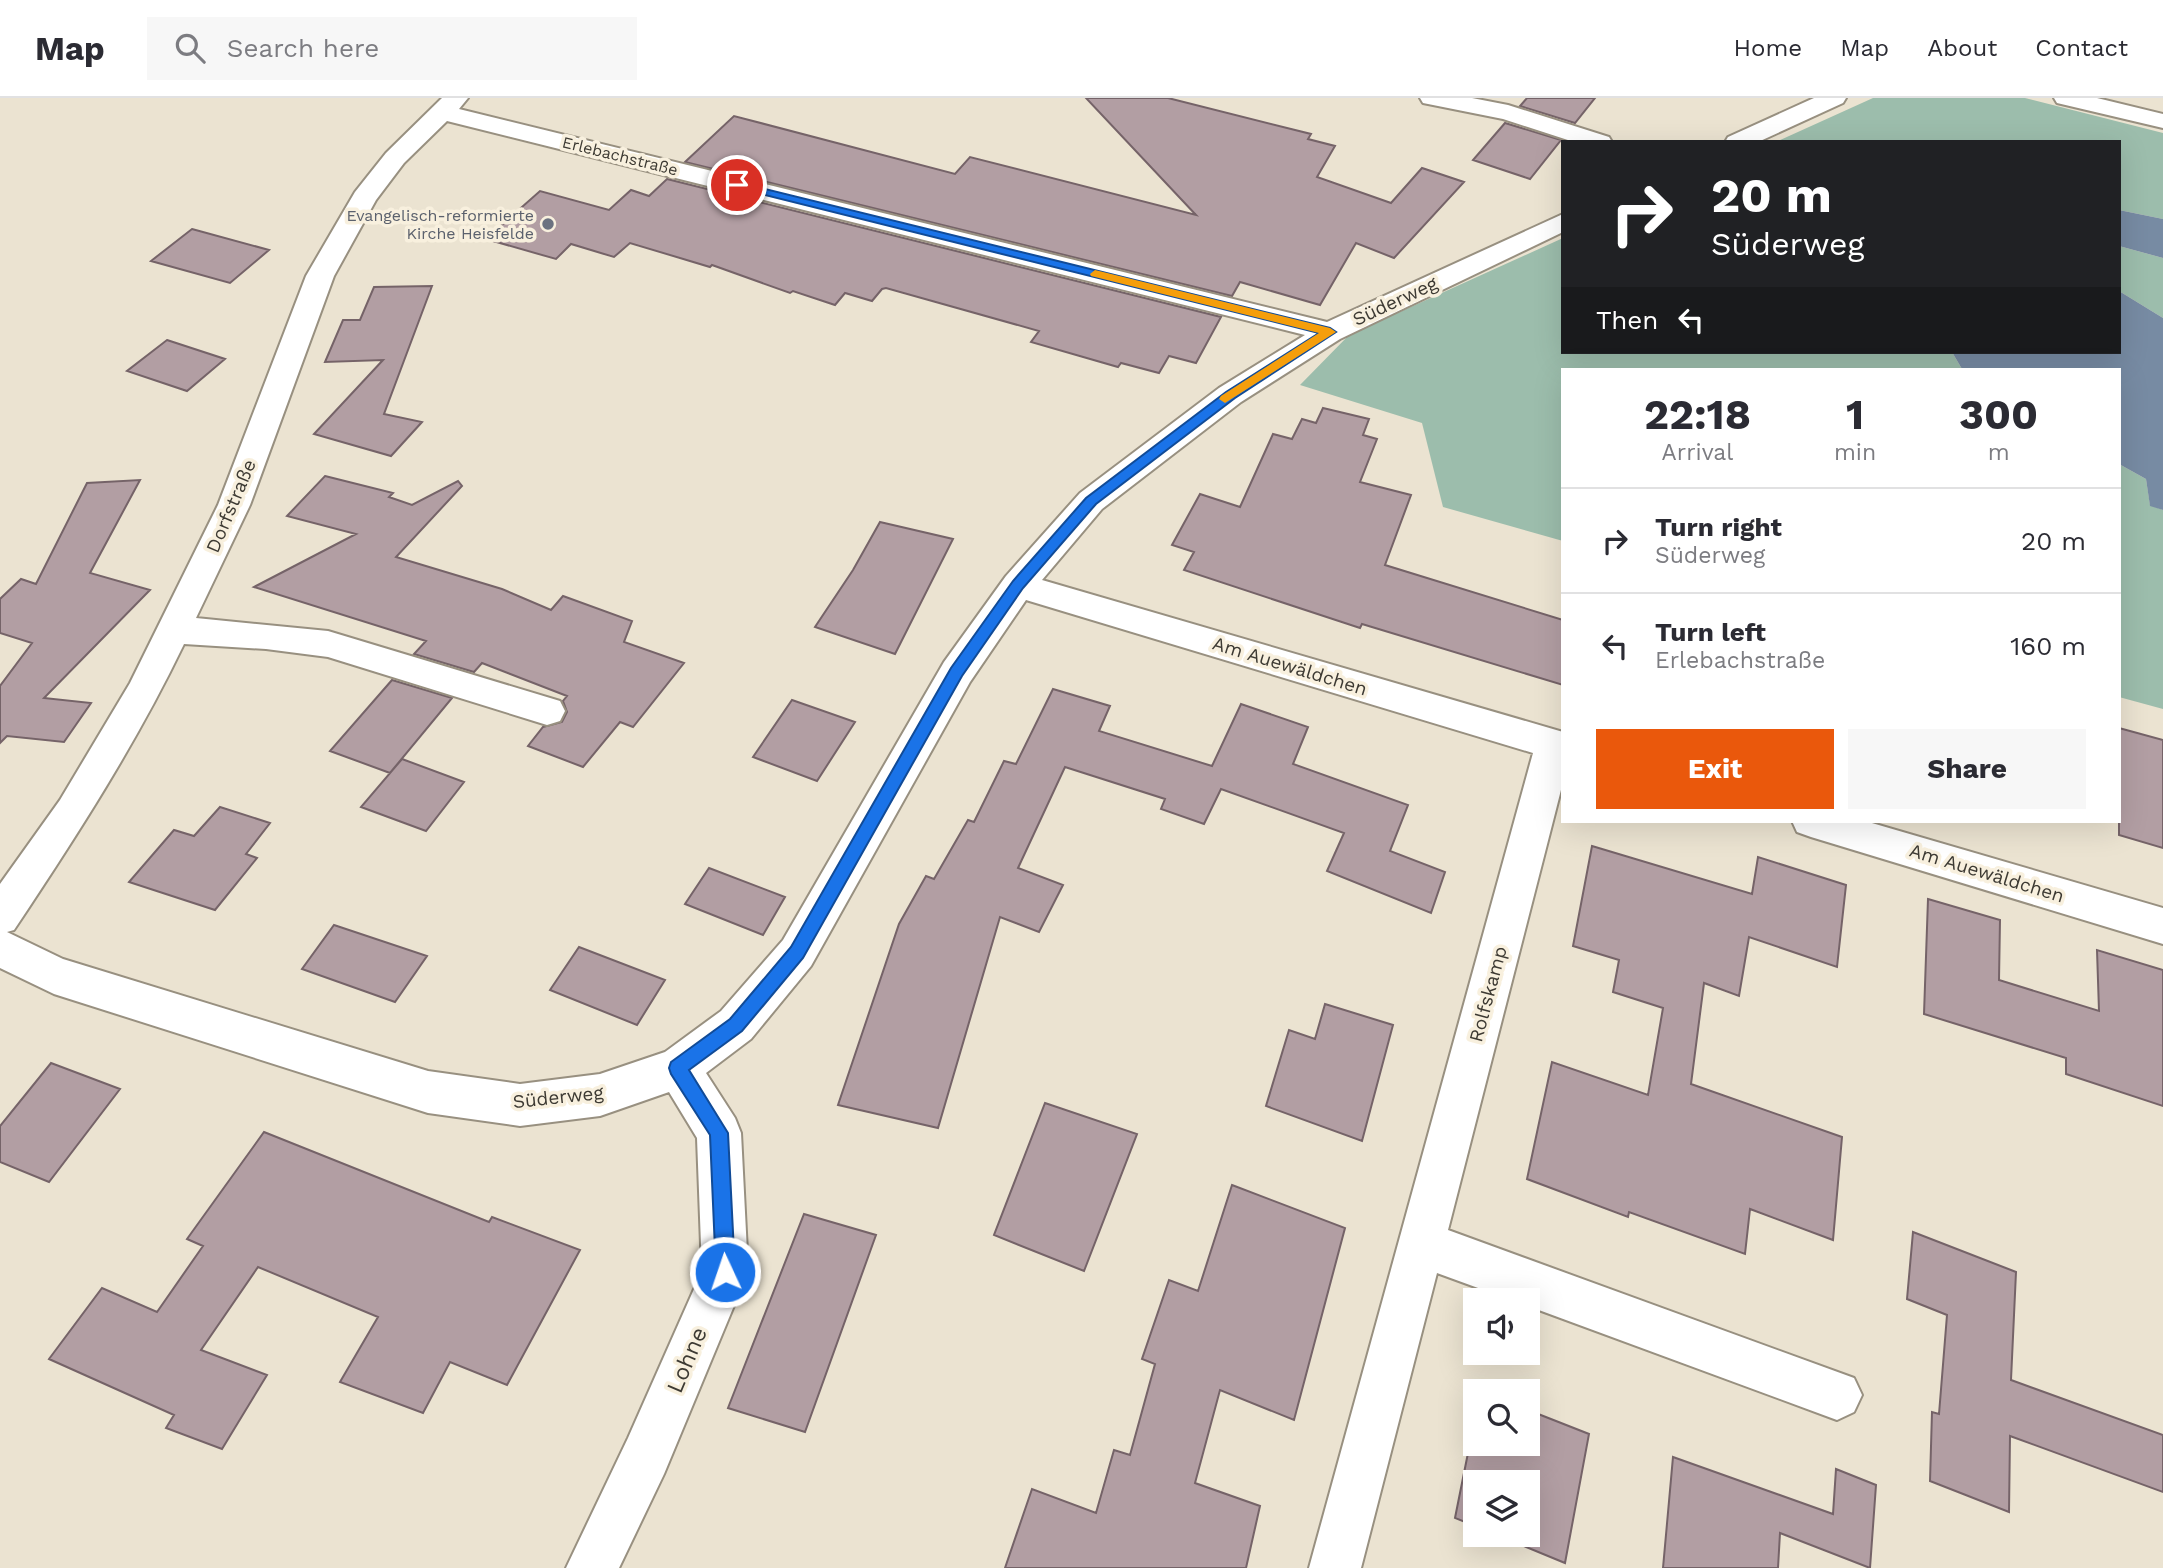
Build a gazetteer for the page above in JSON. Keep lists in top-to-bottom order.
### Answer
{
  "streets": {
    "street": [
      "Erlebachstraße",
      "Süderweg",
      "Dorfstraße",
      "Am Auewäldchen",
      "Rolfskamp",
      "Lohne"
    ]
  },
  "crossings": [
    ["Erlebachstraße", "Süderweg"],
    ["Erlebachstraße", "Dorfstraße"],
    ["Süderweg", "Am Auewäldchen"],
    ["Süderweg", "Lohne"],
    ["Am Auewäldchen", "Rolfskamp"]
  ],
  "places": ["Evangelisch-reformierte Kirche Heisfelde"],
  "page": {
    "header": "Map",
    "search": "Search here",
    "nav": [
      "Home",
      "Map",
      "About",
      "Contact"
    ],
    "turn": ["20 m", "Süderweg"],
    "then": "Then",
    "eta": [
      "22:18",
      "Arrival",
      "1",
      "min",
      "300",
      "m"
    ],
    "list": [
      {
        "name": "Turn right",
        "note": "Süderweg",
        "value": "20 m"
      },
      {
        "name": "Turn left",
        "note": "Erlebachstraße",
        "value": "160 m"
      }
    ],
    "buttons": ["Exit", "Share"]
  }
}
